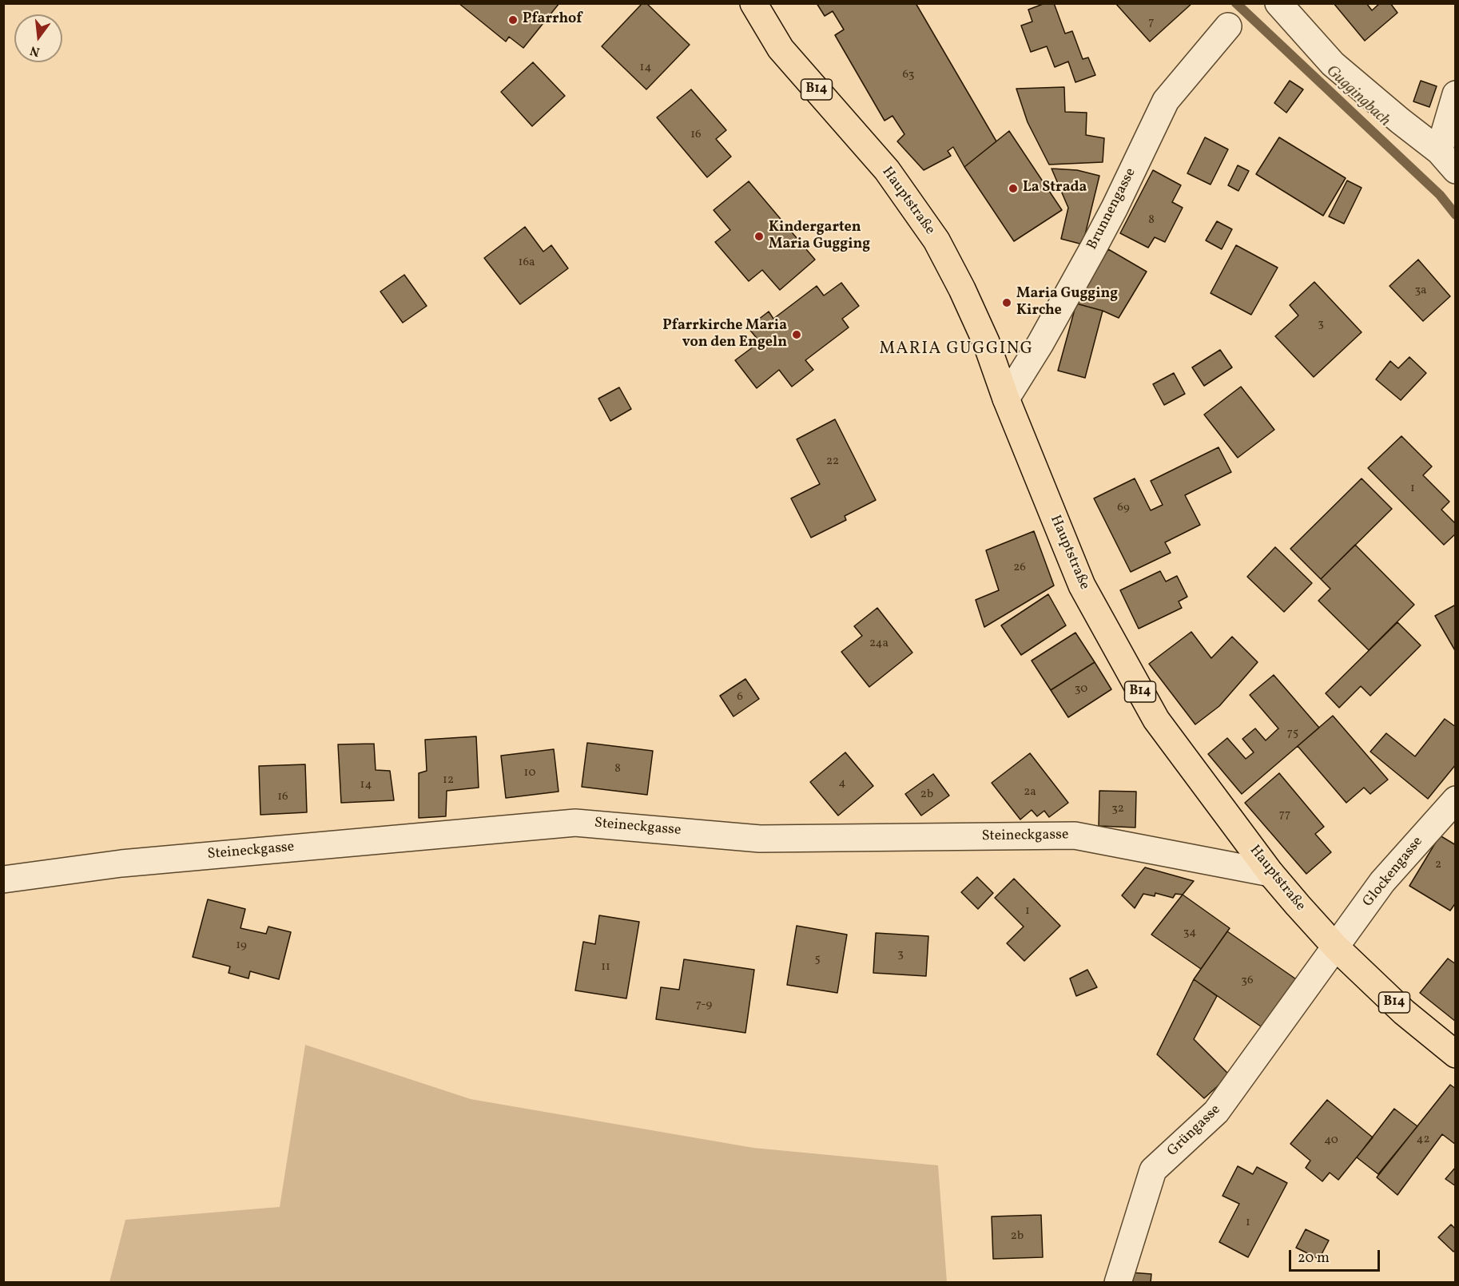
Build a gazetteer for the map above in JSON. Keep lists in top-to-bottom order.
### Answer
{
  "streets": {
    "main road": ["B14", "Hauptstraße"],
    "street": [
      "Brunnengasse",
      "Steineckgasse",
      "Glockengasse",
      "Grüngasse"
    ]
  },
  "crossings": [
    ["Hauptstraße", "Brunnengasse"],
    ["Hauptstraße", "Steineckgasse"],
    ["Hauptstraße", "Glockengasse"],
    ["Hauptstraße", "Grüngasse"],
    ["Glockengasse", "Grüngasse"]
  ],
  "districts": ["MARIA GUGGING"],
  "water": ["Guggingbach"],
  "places": [
    "Pfarrhof",
    "La Strada",
    "Kindergarten Maria Gugging",
    "Maria Gugging Kirche",
    "Pfarrkirche Maria von den Engeln"
  ],
  "house_numbers": [
    "7",
    "14",
    "63",
    "16",
    "8",
    "16a",
    "3a",
    "3",
    "22",
    "1",
    "69",
    "26",
    "24a",
    "30",
    "6",
    "75",
    "8",
    "10",
    "12",
    "4",
    "14",
    "2a",
    "2b",
    "16",
    "32",
    "77",
    "2",
    "1",
    "34",
    "19",
    "3",
    "5",
    "11",
    "36",
    "7-9",
    "42",
    "40",
    "1",
    "2b"
  ],
  "scale_bar": "20 m",
  "north": "bottom"
}
